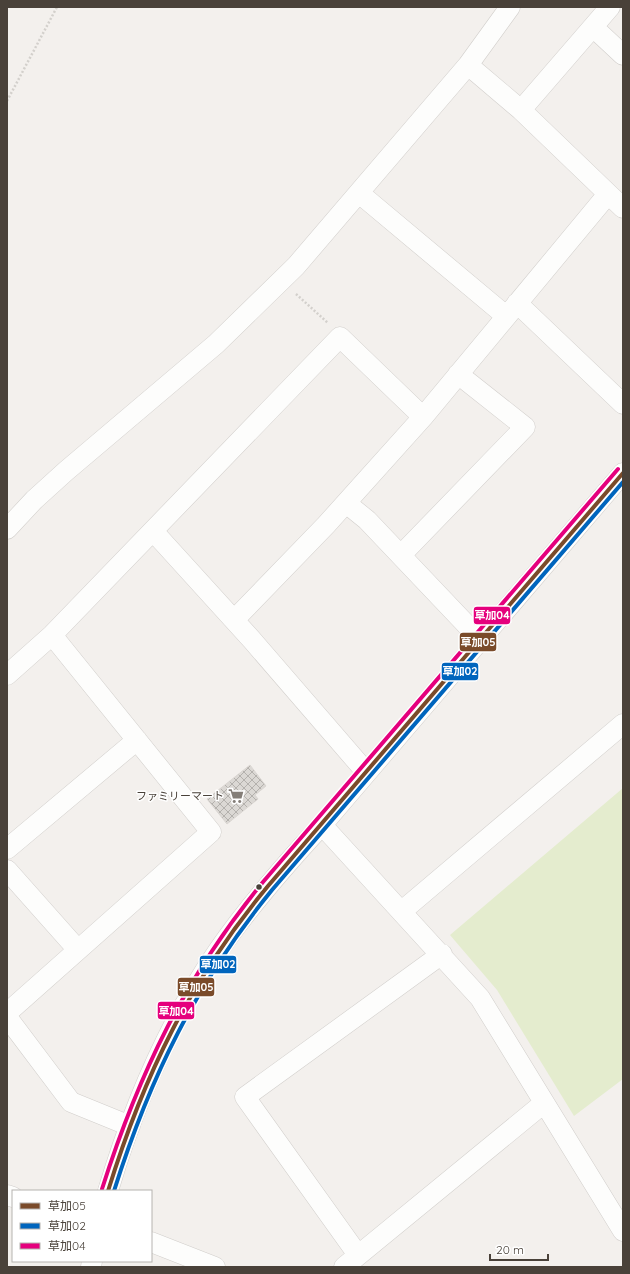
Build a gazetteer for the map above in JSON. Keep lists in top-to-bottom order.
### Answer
{
  "places": {
    "supermarket": ["ファミリーマート"]
  },
  "lines": ["transit line 草加04", "transit line 草加05", "transit line 草加02"],
  "legend": ["草加05", "草加02", "草加04"],
  "scale_bar": "20 m"
}
